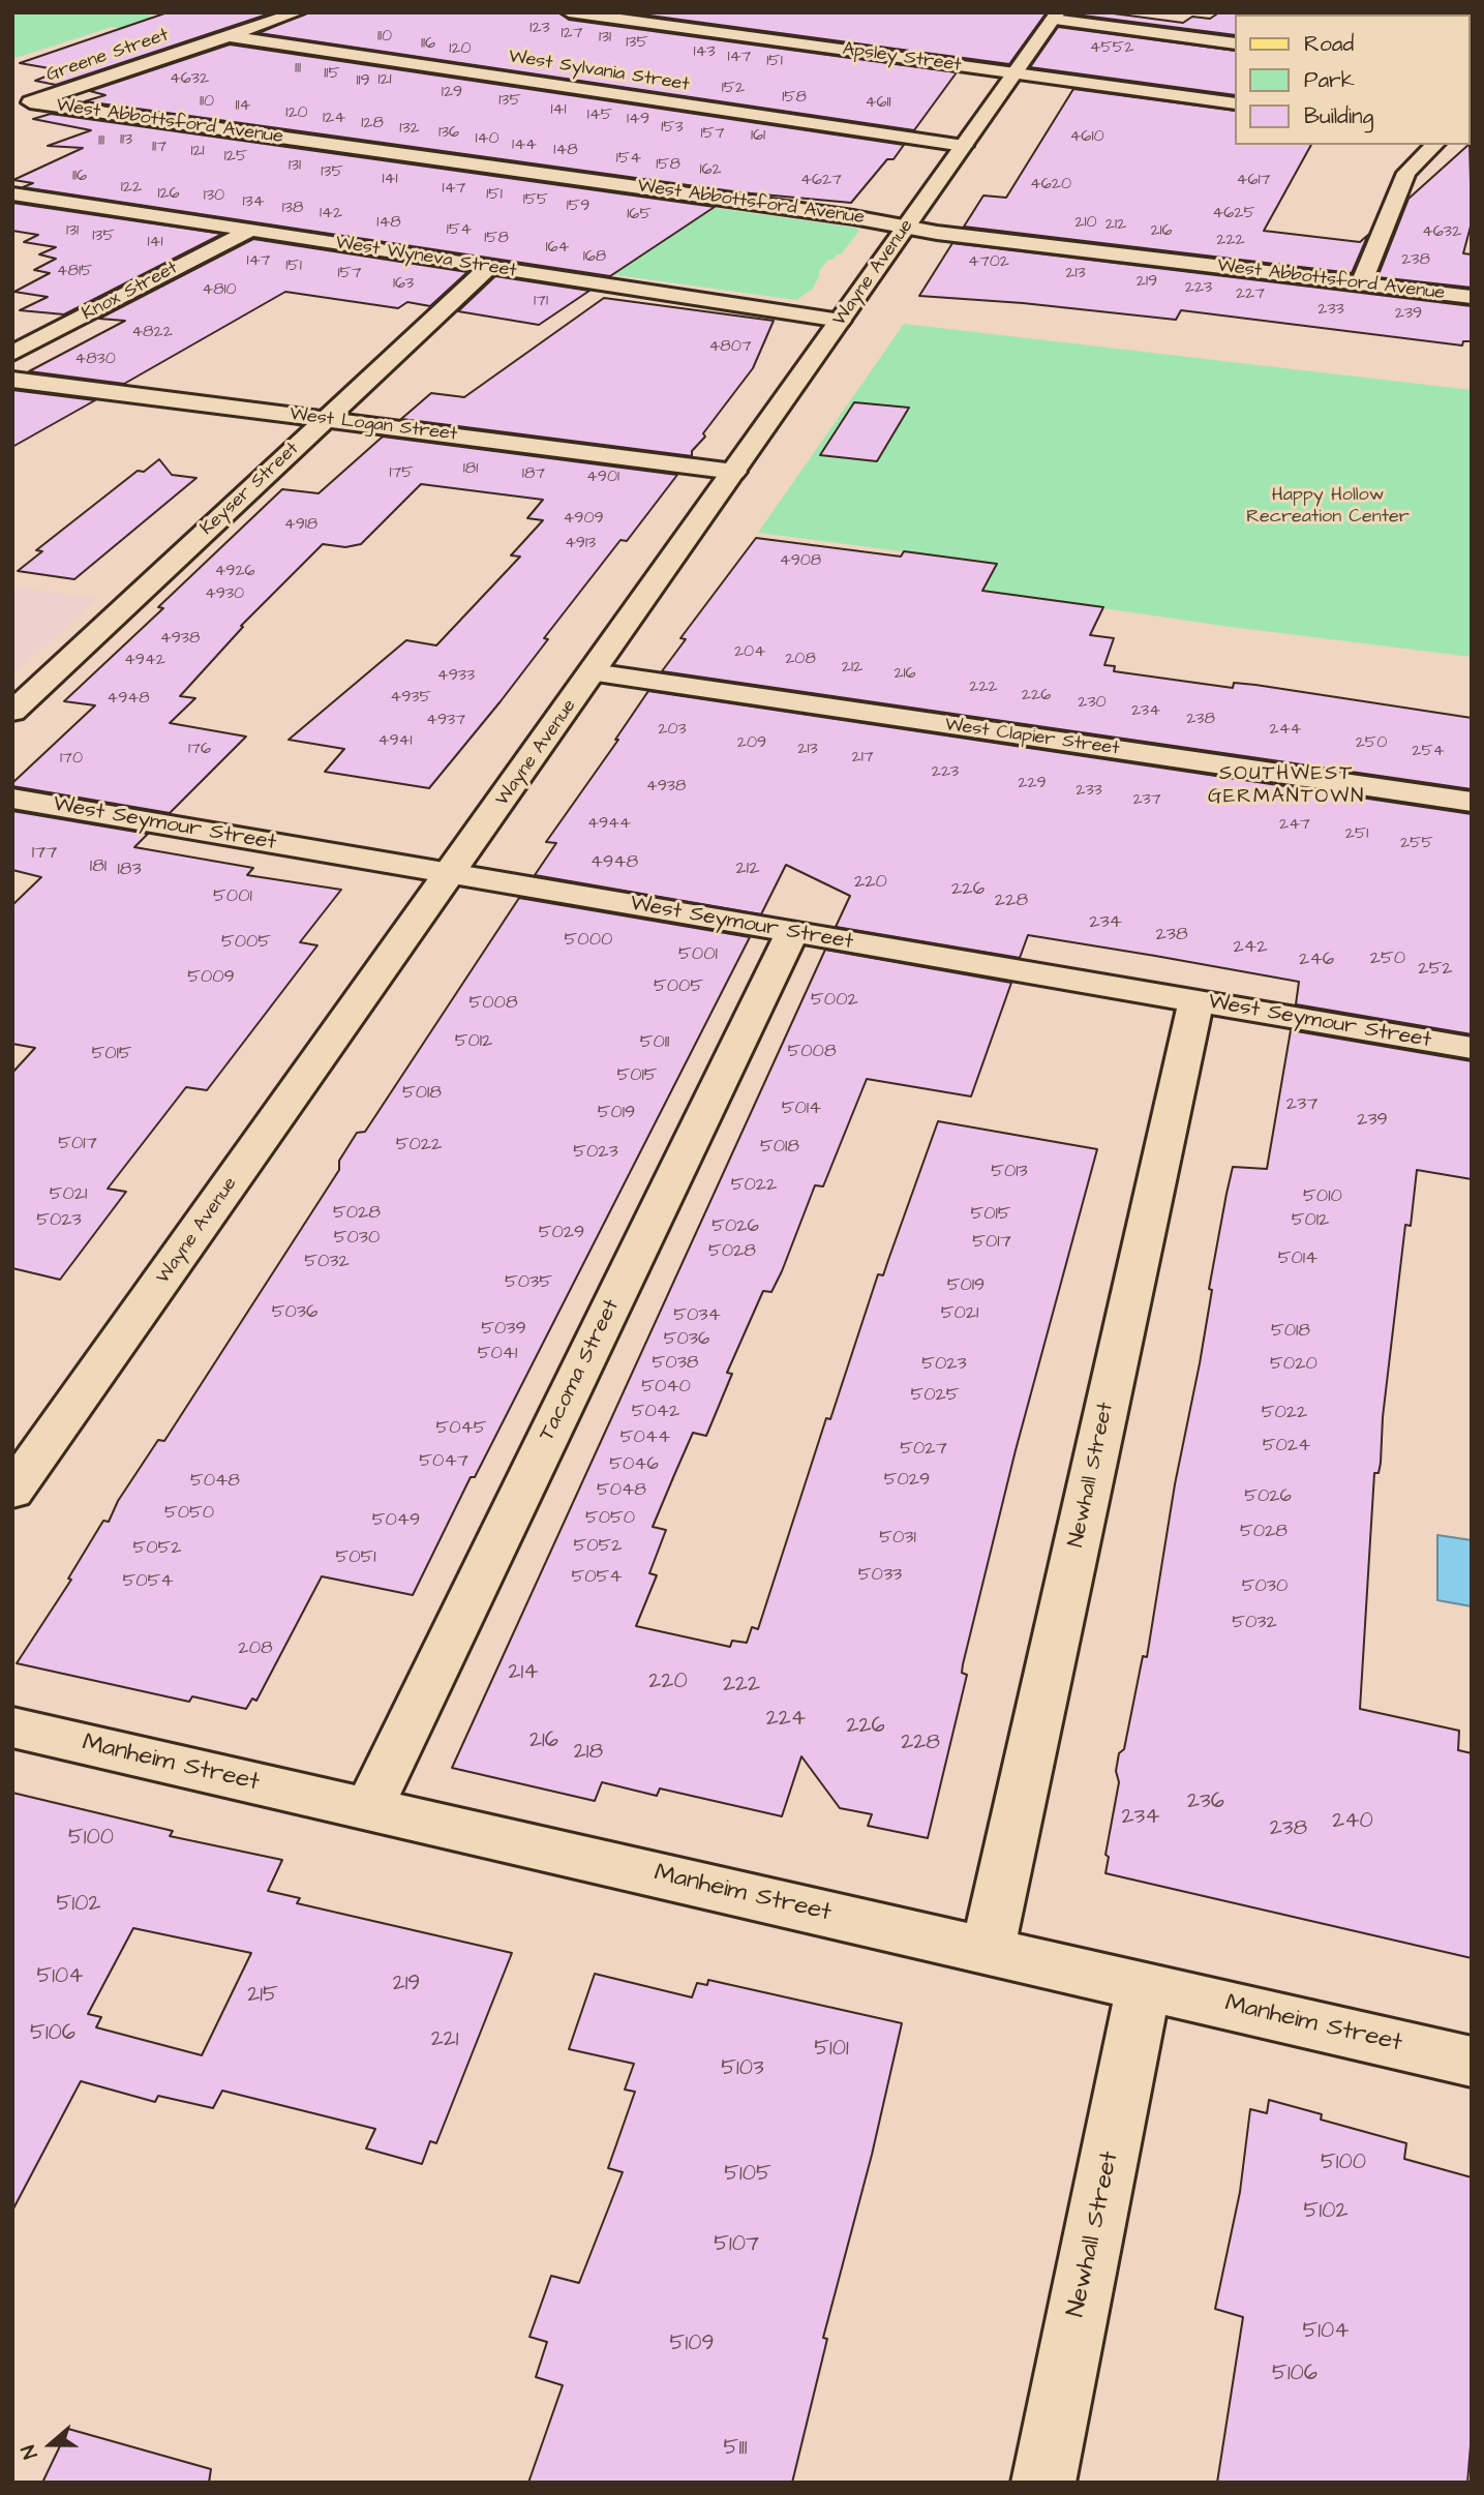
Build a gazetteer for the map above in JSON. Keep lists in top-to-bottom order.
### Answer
{
  "streets": {
    "street": [
      "Greene Street",
      "Apsley Street",
      "West Sylvania Street",
      "West Abbottsford Avenue",
      "West Wyneva Street",
      "Wayne Avenue",
      "Knox Street",
      "West Logan Street",
      "Keyser Street",
      "West Clapier Street",
      "West Seymour Street",
      "Tacoma Street",
      "Newhall Street",
      "Manheim Street"
    ]
  },
  "crossings": [
    ["Greene Street", "West Sylvania Street"],
    ["Greene Street", "West Abbottsford Avenue"],
    ["Apsley Street", "Wayne Avenue"],
    ["West Sylvania Street", "Wayne Avenue"],
    ["West Abbottsford Avenue", "Wayne Avenue"],
    ["West Wyneva Street", "Wayne Avenue"],
    ["West Wyneva Street", "Knox Street"],
    ["West Wyneva Street", "Keyser Street"],
    ["Wayne Avenue", "West Logan Street"],
    ["Wayne Avenue", "West Clapier Street"],
    ["Wayne Avenue", "West Seymour Street"],
    ["West Logan Street", "Keyser Street"],
    ["West Seymour Street", "Tacoma Street"],
    ["West Seymour Street", "Newhall Street"],
    ["Tacoma Street", "Manheim Street"],
    ["Newhall Street", "Manheim Street"]
  ],
  "districts": ["SOUTHWEST GERMANTOWN"],
  "parks": ["Happy Hollow Recreation Center"],
  "house_numbers": [
    "123",
    "127",
    "110",
    "131",
    "135",
    "116",
    "4552",
    "120",
    "143",
    "147",
    "151",
    "111",
    "115",
    "4632",
    "121",
    "119",
    "152",
    "129",
    "158",
    "135",
    "110",
    "4611",
    "114",
    "141",
    "120",
    "145",
    "124",
    "149",
    "128",
    "153",
    "132",
    "136",
    "157",
    "161",
    "4610",
    "140",
    "113",
    "111",
    "144",
    "117",
    "148",
    "121",
    "125",
    "154",
    "158",
    "131",
    "162",
    "135",
    "116",
    "141",
    "4627",
    "4617",
    "4620",
    "122",
    "147",
    "126",
    "151",
    "130",
    "155",
    "134",
    "159",
    "138",
    "142",
    "4625",
    "165",
    "148",
    "210",
    "212",
    "154",
    "131",
    "216",
    "4632",
    "135",
    "158",
    "222",
    "141",
    "164",
    "168",
    "238",
    "147",
    "4702",
    "151",
    "4815",
    "157",
    "213",
    "219",
    "163",
    "223",
    "4810",
    "227",
    "171",
    "233",
    "239",
    "4822",
    "4807",
    "4830",
    "181",
    "175",
    "187",
    "4901",
    "4909",
    "4918",
    "4913",
    "4908",
    "4926",
    "4930",
    "4938",
    "204",
    "208",
    "4942",
    "212",
    "216",
    "4933",
    "222",
    "226",
    "4935",
    "4948",
    "230",
    "234",
    "238",
    "4937",
    "203",
    "244",
    "4941",
    "209",
    "250",
    "176",
    "213",
    "254",
    "217",
    "170",
    "223",
    "229",
    "4938",
    "233",
    "237",
    "4944",
    "247",
    "251",
    "255",
    "177",
    "4948",
    "181",
    "212",
    "183",
    "220",
    "226",
    "5001",
    "228",
    "234",
    "238",
    "5000",
    "5005",
    "242",
    "5001",
    "250",
    "246",
    "252",
    "5009",
    "5005",
    "5002",
    "5008",
    "5012",
    "5011",
    "5008",
    "5015",
    "5015",
    "5018",
    "237",
    "5014",
    "5019",
    "239",
    "5017",
    "5022",
    "5018",
    "5023",
    "5013",
    "5022",
    "5021",
    "5010",
    "5028",
    "5015",
    "5023",
    "5012",
    "5026",
    "5029",
    "5030",
    "5017",
    "5028",
    "5014",
    "5032",
    "5035",
    "5019",
    "5036",
    "5021",
    "5034",
    "5039",
    "5018",
    "5036",
    "5041",
    "5038",
    "5023",
    "5020",
    "5040",
    "5025",
    "5042",
    "5022",
    "5045",
    "5044",
    "5024",
    "5027",
    "5047",
    "5046",
    "5029",
    "5048",
    "5048",
    "5026",
    "5050",
    "5050",
    "5049",
    "5028",
    "5031",
    "5052",
    "5052",
    "5051",
    "5033",
    "5054",
    "5054",
    "5030",
    "5032",
    "208",
    "214",
    "220",
    "222",
    "224",
    "226",
    "216",
    "228",
    "218",
    "236",
    "234",
    "240",
    "238",
    "5100",
    "5102",
    "5104",
    "219",
    "215",
    "5106",
    "221",
    "5101",
    "5103",
    "5100",
    "5105",
    "5102",
    "5107",
    "5104",
    "5109",
    "5106",
    "5111"
  ],
  "legend": ["Road", "Park", "Building"],
  "north": "left"
}
